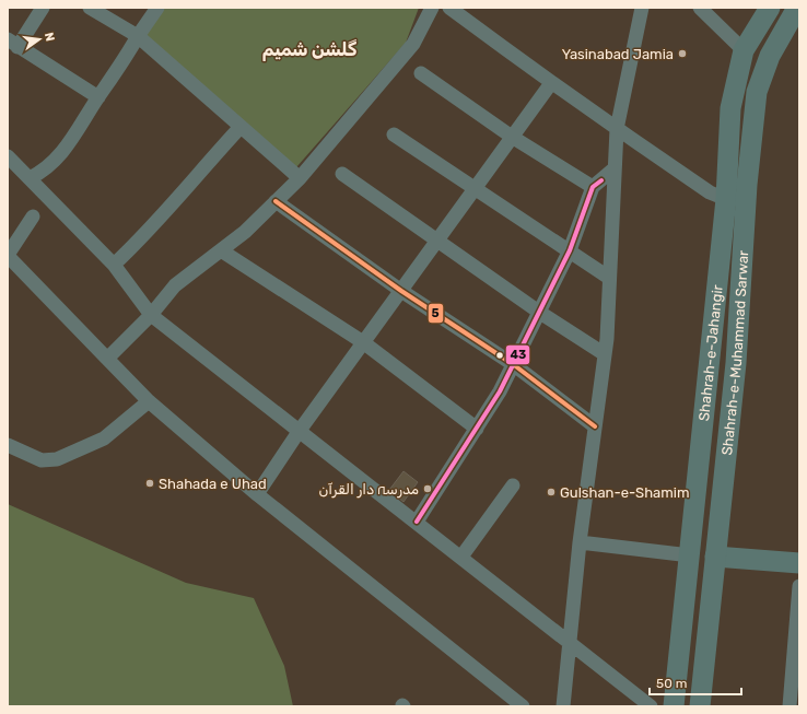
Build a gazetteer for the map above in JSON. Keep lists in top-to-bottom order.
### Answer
{
  "streets": {
    "main road": ["Shahrah-e-Jahangir", "Shahrah-e-Muhammad Sarwar"]
  },
  "districts": ["گلشن شمیم"],
  "places": [
    "Yasinabad Jamia",
    "Shahada e Uhad",
    "مدرسہ دار القرآن",
    "Gulshan-e-Shamim"
  ],
  "lines": ["transit line 43", "transit line 5"],
  "scale_bar": "50 m",
  "north": "right"
}
